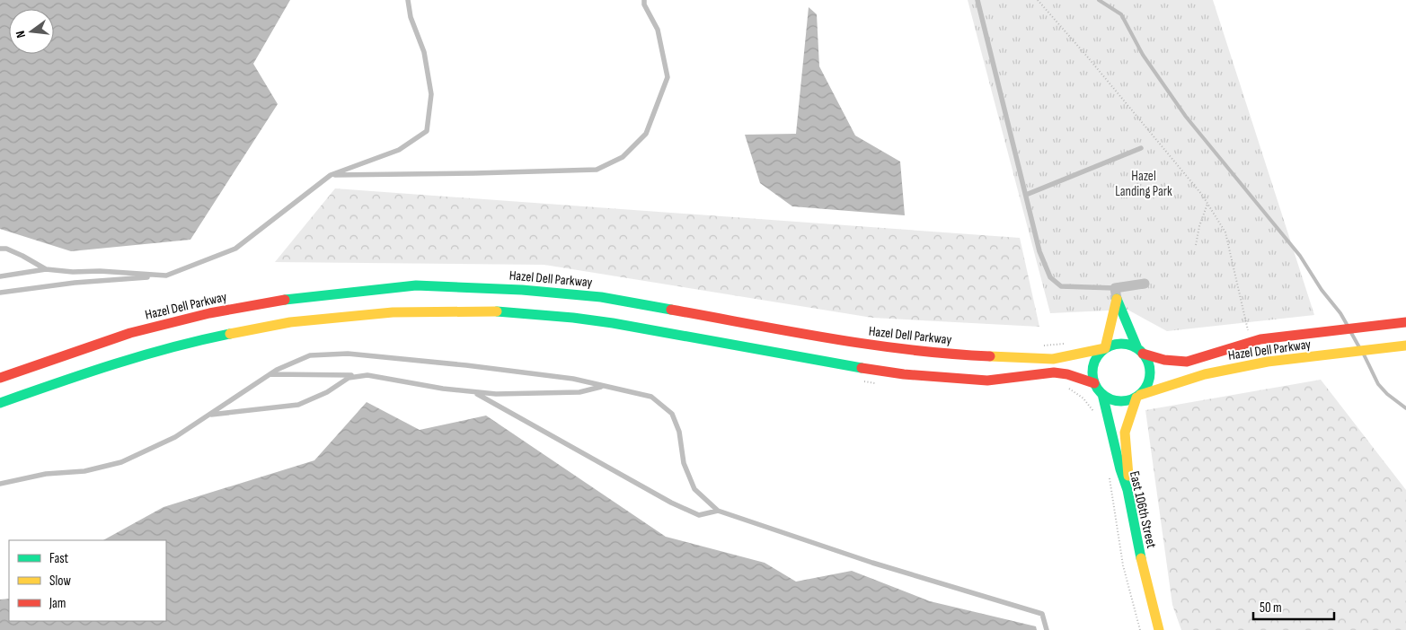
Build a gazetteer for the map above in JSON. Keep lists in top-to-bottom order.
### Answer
{
  "streets": {
    "main road": ["Hazel Dell Parkway", "East 106th Street"]
  },
  "crossings": [
    ["Hazel Dell Parkway", "East 106th Street"]
  ],
  "parks": ["Hazel Landing Park"],
  "legend": ["Fast", "Slow", "Jam"],
  "scale_bar": "50 m",
  "north": "left"
}
